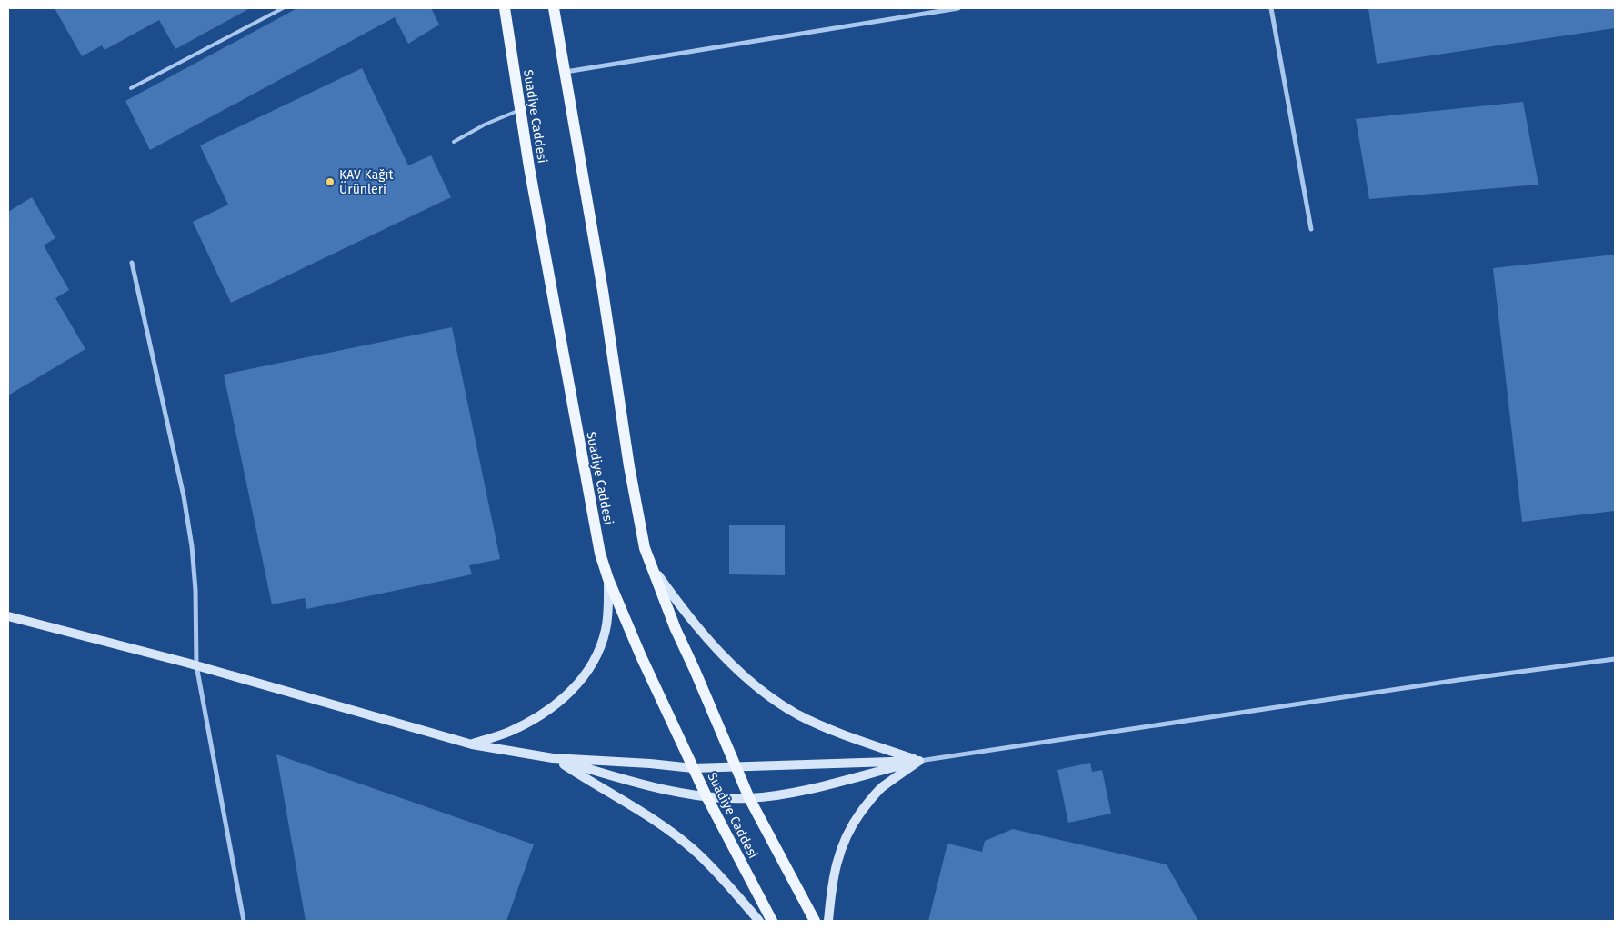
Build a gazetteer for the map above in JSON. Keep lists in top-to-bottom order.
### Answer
{
  "streets": {
    "main road": ["Suadiye Caddesi"]
  },
  "places": ["KAV Kağıt Ürünleri"]
}
